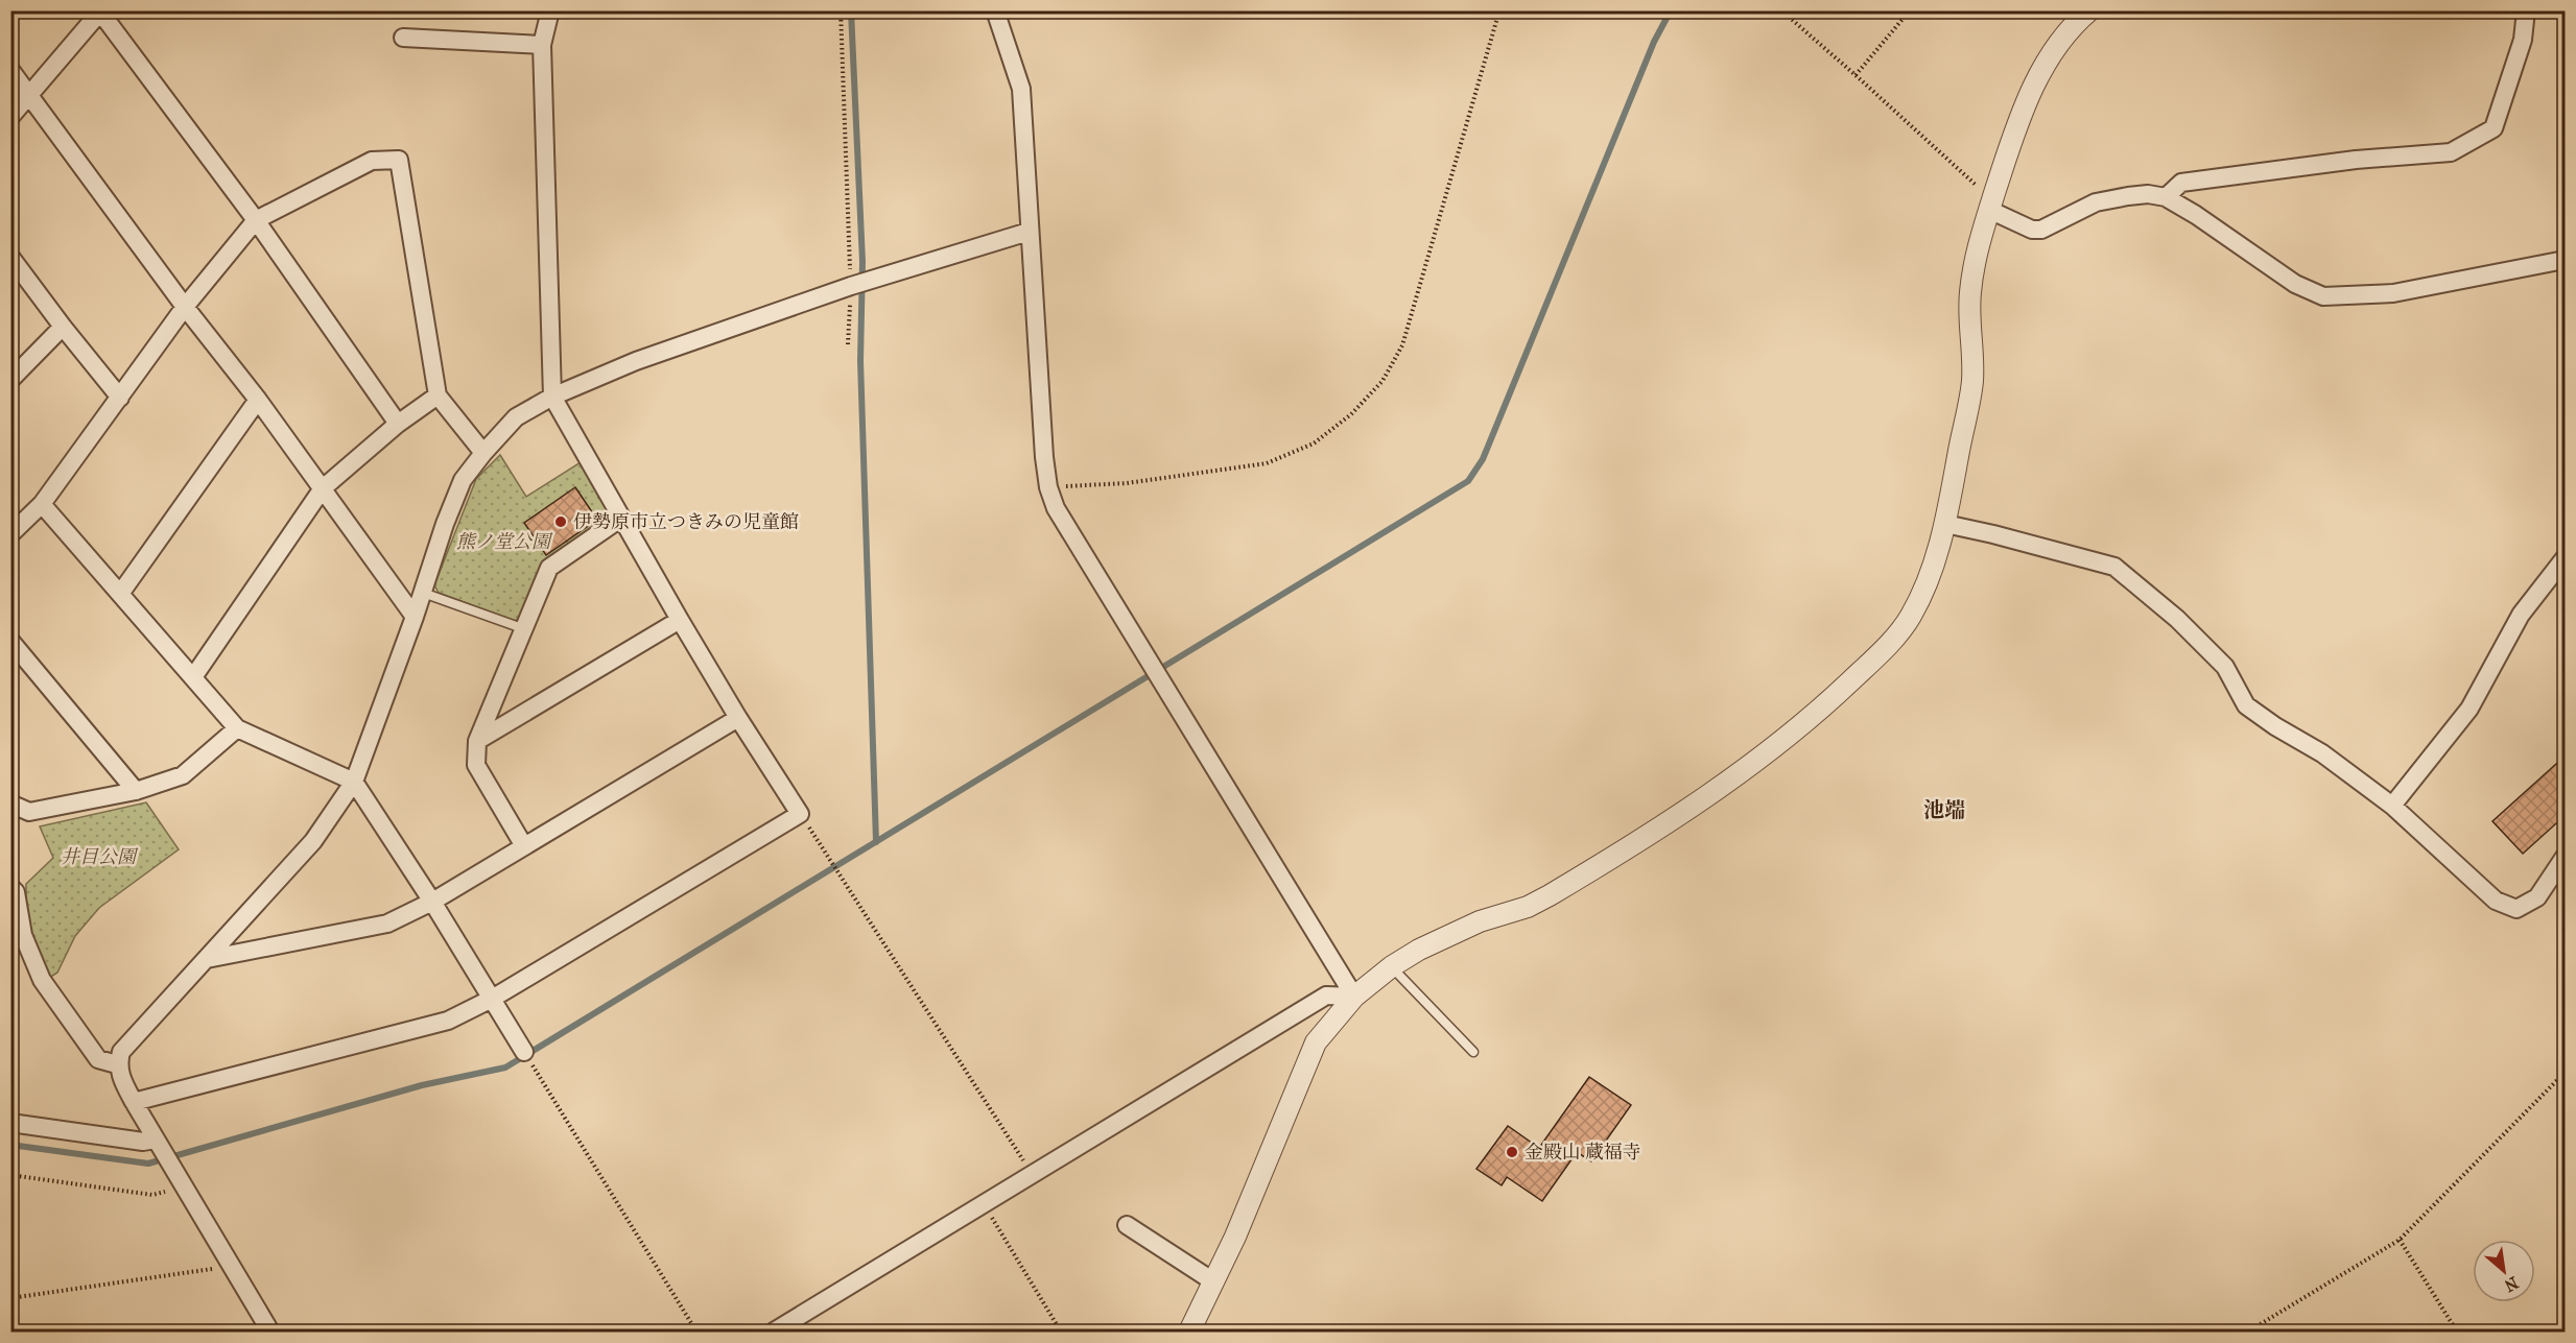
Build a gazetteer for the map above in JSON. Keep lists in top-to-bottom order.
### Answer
{
  "districts": ["池端"],
  "parks": ["熊ノ堂公園", "井目公園"],
  "places": ["伊勢原市立つきみの児童館", "金殿山 蔵福寺"],
  "north": "bottom right"
}
